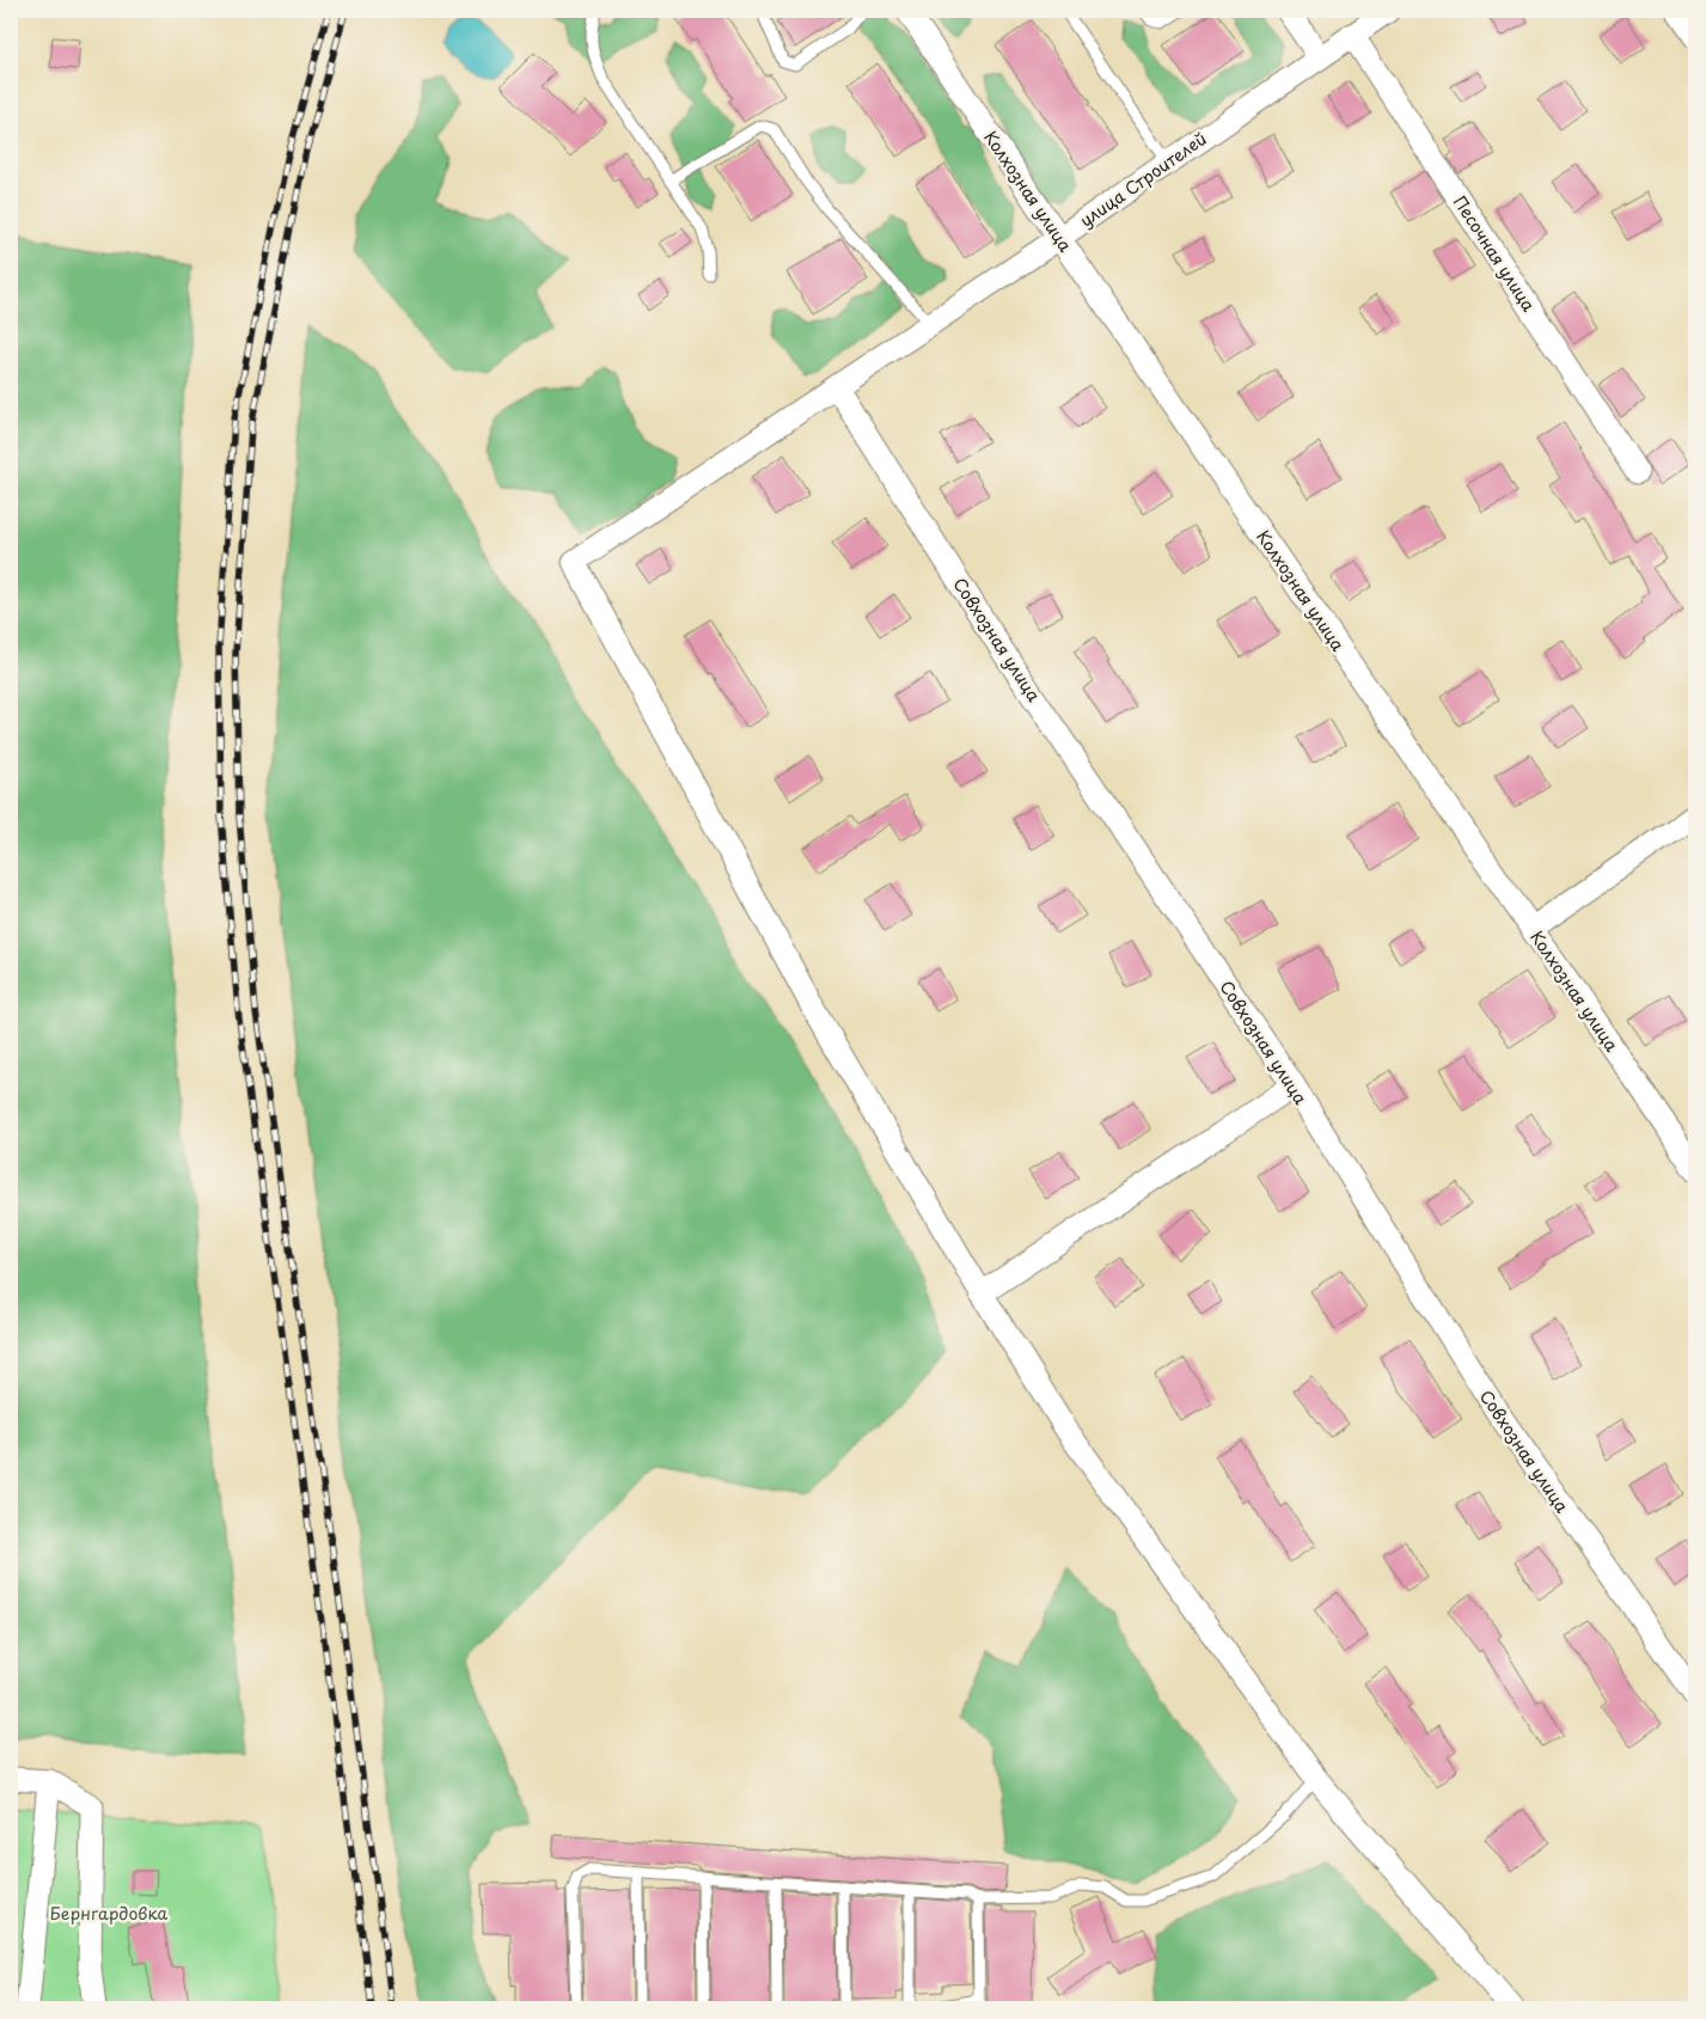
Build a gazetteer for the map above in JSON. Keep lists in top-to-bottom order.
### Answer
{
  "streets": {
    "street": [
      "улица Строителей",
      "Колхозная улица",
      "Песочная улица",
      "Совхозная улица"
    ]
  },
  "crossings": [
    ["улица Строителей", "Колхозная улица"],
    ["улица Строителей", "Песочная улица"],
    ["улица Строителей", "Совхозная улица"]
  ],
  "parks": ["Бернгардовка"]
}
